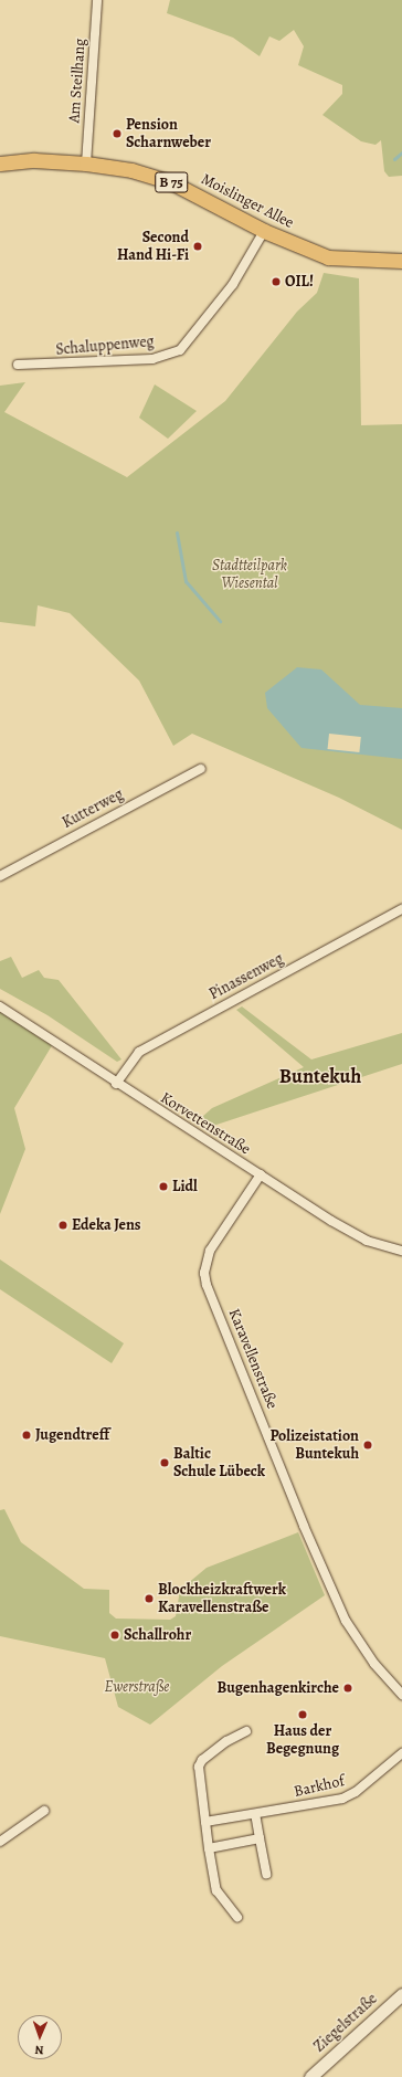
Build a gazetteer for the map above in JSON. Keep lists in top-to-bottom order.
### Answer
{
  "streets": {
    "main road": ["B 75", "Moislinger Allee", "Ziegelstraße"],
    "street": [
      "Am Steilhang",
      "Schaluppenweg",
      "Kutterweg",
      "Pinassenweg",
      "Korvettenstraße",
      "Karavellenstraße",
      "Barkhof"
    ]
  },
  "crossings": [
    ["Am Steilhang", "Moislinger Allee"],
    ["Moislinger Allee", "Schaluppenweg"],
    ["Pinassenweg", "Korvettenstraße"],
    ["Korvettenstraße", "Karavellenstraße"]
  ],
  "districts": ["Buntekuh"],
  "parks": ["Stadtteilpark Wiesental", "Ewerstraße"],
  "places": [
    "Pension Scharnweber",
    "Second Hand Hi-Fi",
    "OIL!",
    "Lidl",
    "Edeka Jens",
    "Jugendtreff",
    "Polizeistation Buntekuh",
    "Baltic Schule Lübeck",
    "Blockheizkraftwerk Karavellenstraße",
    "Schallrohr",
    "Bugenhagenkirche",
    "Haus der Begegnung"
  ],
  "north": "bottom"
}
